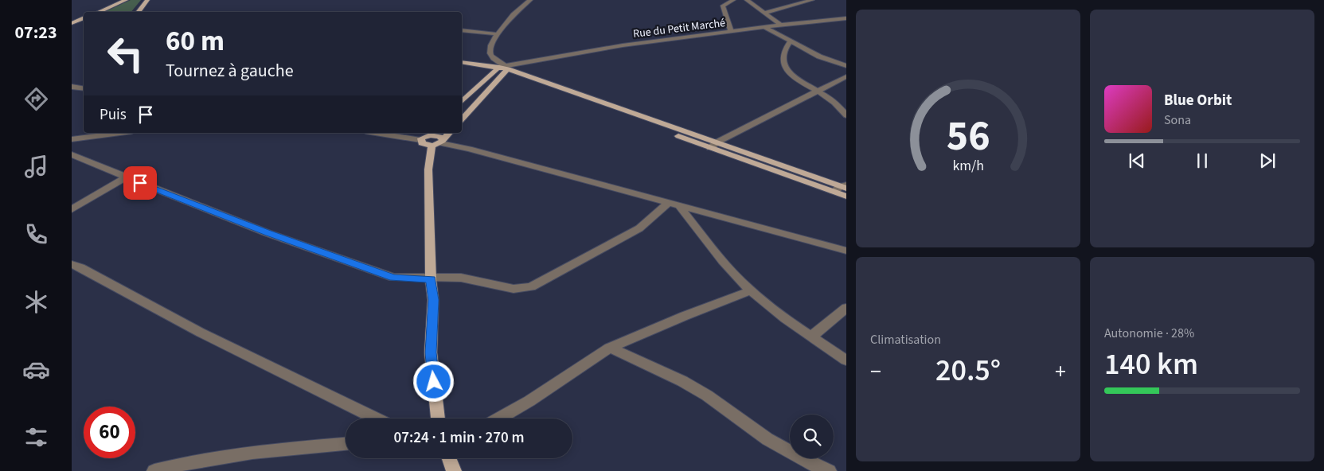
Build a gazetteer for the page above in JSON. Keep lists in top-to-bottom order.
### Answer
{
  "streets": {
    "street": ["Rue du Petit Marché"]
  },
  "page": {
    "tabs": "07:23",
    "turn": ["60 m", "Tournez à gauche"],
    "song": ["Blue Orbit", "Sona"],
    "then": "Puis",
    "tile": [
      "Climatisation",
      ["Autonomie · 28%", "140 km"]
    ],
    "heat": ["−", "20.5°", "+"],
    "limit": "60",
    "trip": "07:24 · 1 min · 270 m",
    "gauge": ["56", "km/h"]
  }
}
